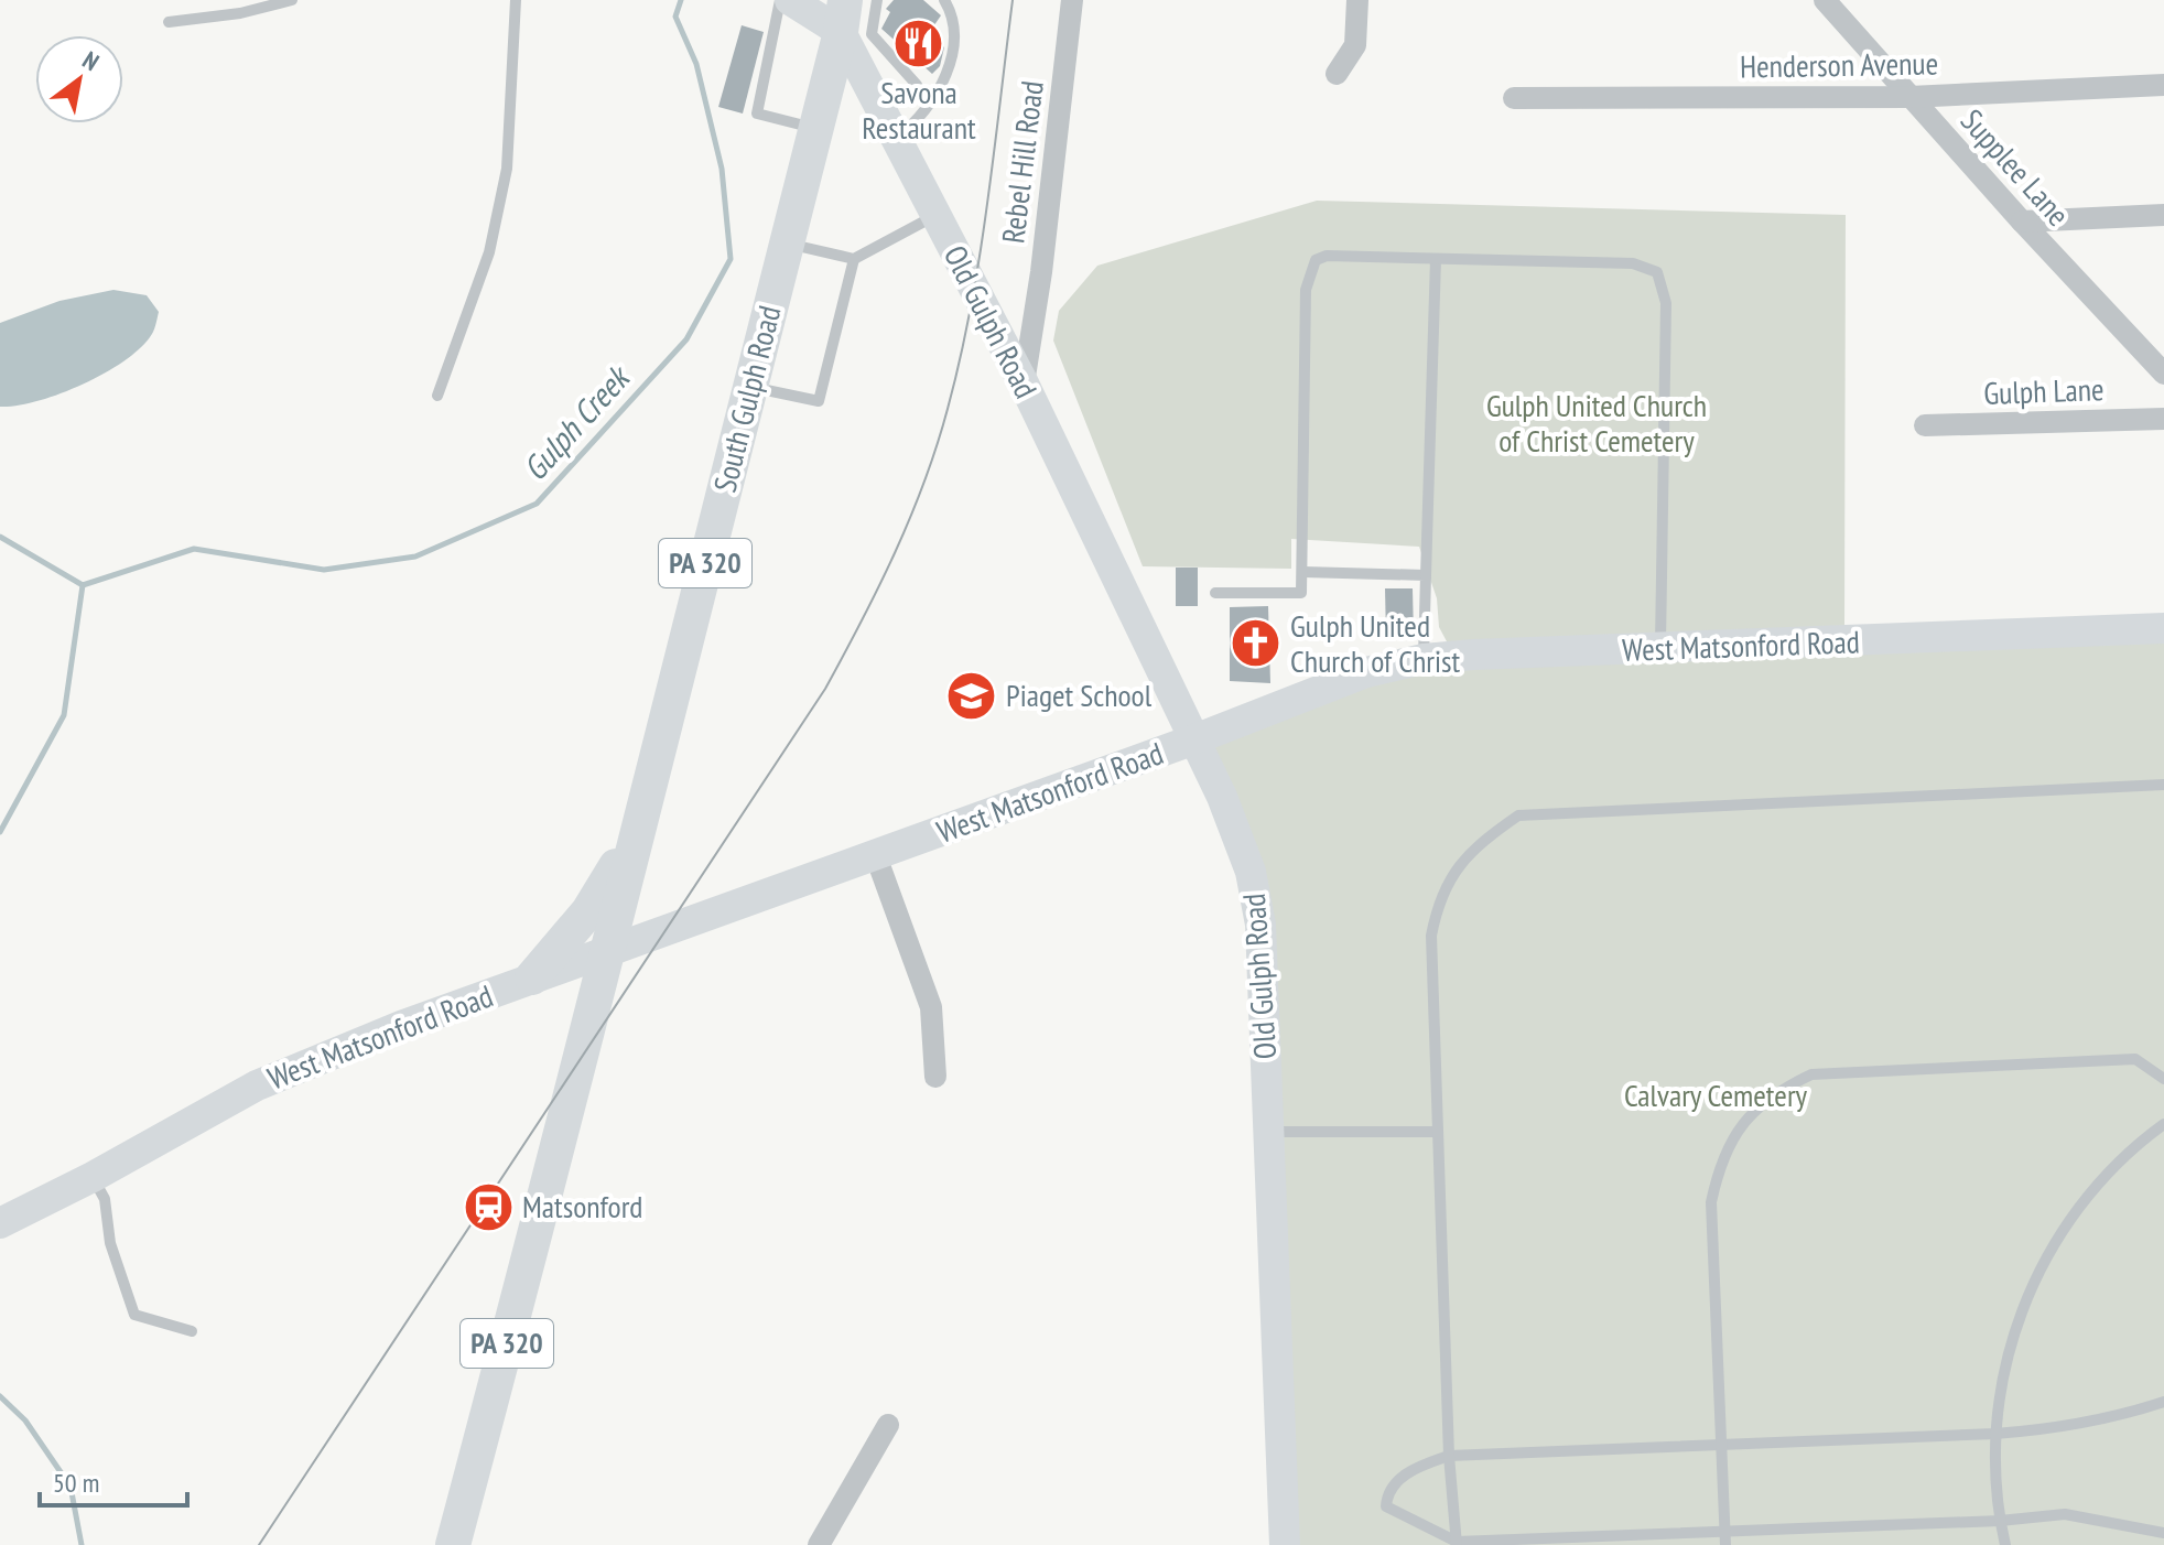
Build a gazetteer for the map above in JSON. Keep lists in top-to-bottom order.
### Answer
{
  "streets": {
    "main road": [
      "Old Gulph Road",
      "South Gulph Road",
      "PA 320",
      "West Matsonford Road"
    ],
    "street": [
      "Henderson Avenue",
      "Rebel Hill Road",
      "Supplee Lane",
      "Gulph Lane"
    ]
  },
  "crossings": [
    ["Henderson Avenue", "Supplee Lane"],
    ["Rebel Hill Road", "Old Gulph Road"],
    ["Old Gulph Road", "South Gulph Road"],
    ["Old Gulph Road", "West Matsonford Road"],
    ["South Gulph Road", "PA 320"],
    ["South Gulph Road", "West Matsonford Road"],
    ["PA 320", "West Matsonford Road"]
  ],
  "water": ["Gulph Creek"],
  "parks": ["Gulph United Church of Christ Cemetery", "Calvary Cemetery"],
  "places": {
    "restaurant": ["Savona Restaurant"],
    "church": ["Gulph United Church of Christ"],
    "school or university": ["Piaget School"],
    "station": ["Matsonford"]
  },
  "scale_bar": "50 m",
  "north": "top right"
}
